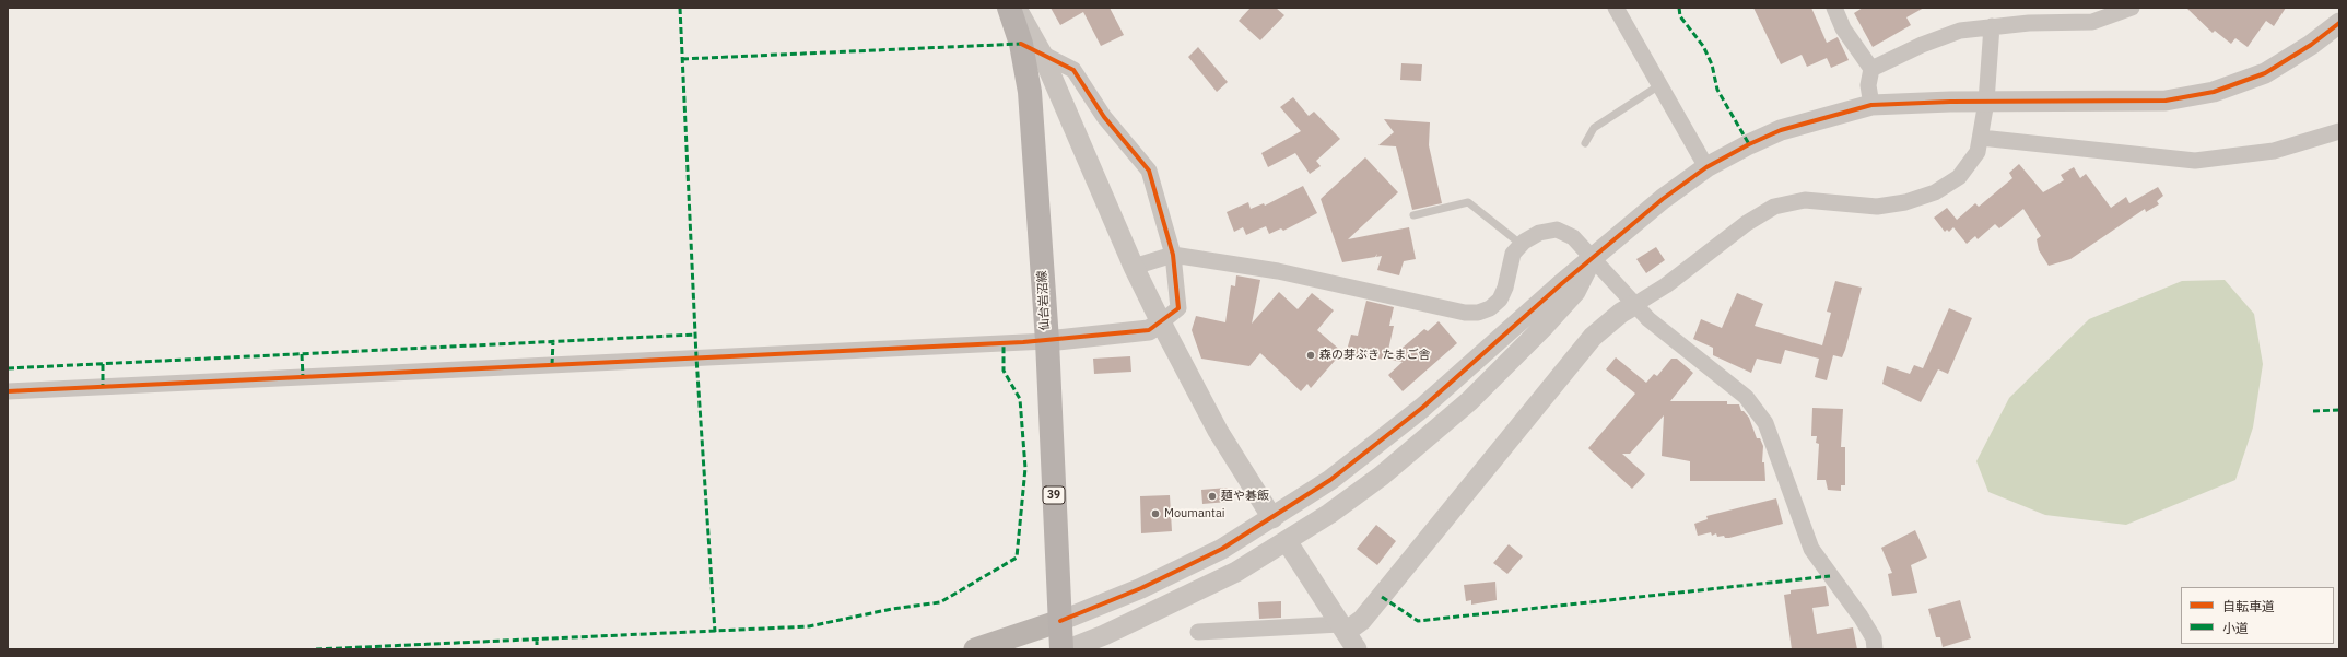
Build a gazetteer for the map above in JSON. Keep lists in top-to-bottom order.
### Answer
{
  "streets": {
    "main road": ["仙台岩沼線", "39"]
  },
  "places": ["森の芽ぶき たまご舎", "麺や碁飯", "Moumantai"],
  "legend": ["自転車道", "小道"]
}
